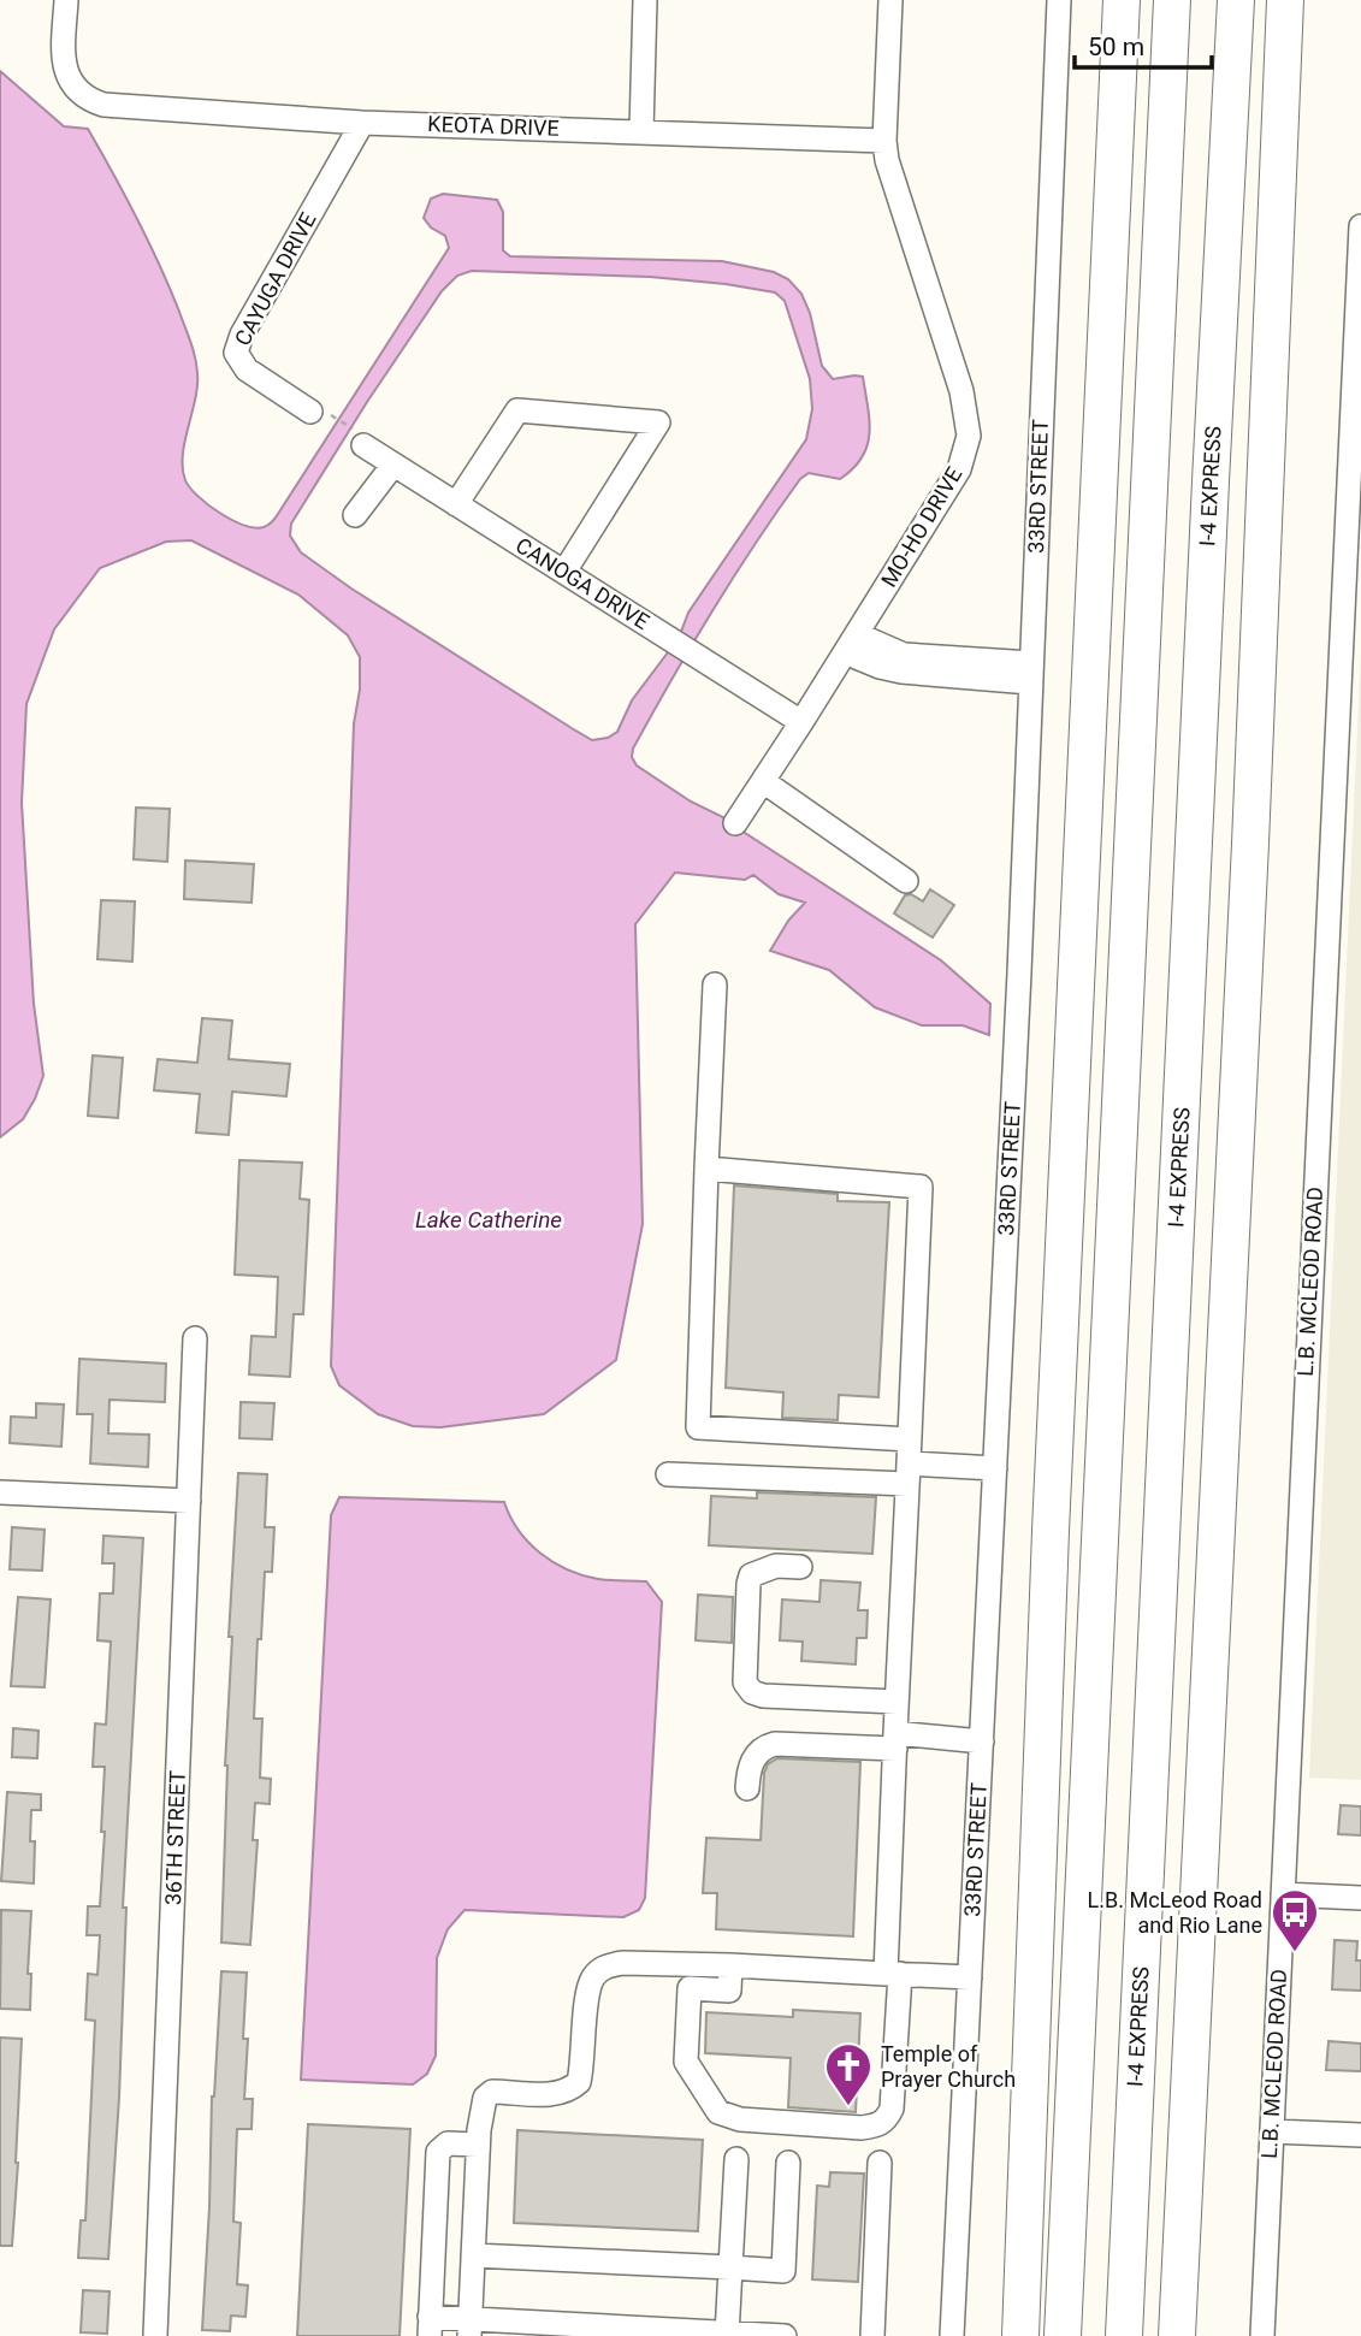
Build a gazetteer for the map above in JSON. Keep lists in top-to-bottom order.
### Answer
{
  "streets": {
    "highway": ["I-4 EXPRESS"],
    "street": [
      "KEOTA DRIVE",
      "CAYUGA DRIVE",
      "33RD STREET",
      "MO-HO DRIVE",
      "CANOGA DRIVE",
      "L.B. MCLEOD ROAD",
      "36TH STREET"
    ]
  },
  "crossings": [
    ["KEOTA DRIVE", "CAYUGA DRIVE"],
    ["KEOTA DRIVE", "MO-HO DRIVE"],
    ["MO-HO DRIVE", "CANOGA DRIVE"]
  ],
  "water": ["Lake Catherine"],
  "places": {
    "bus stop": ["L.B. McLeod Road and Rio Lane"],
    "church": ["Temple of Prayer Church"]
  },
  "scale_bar": "50 m"
}
